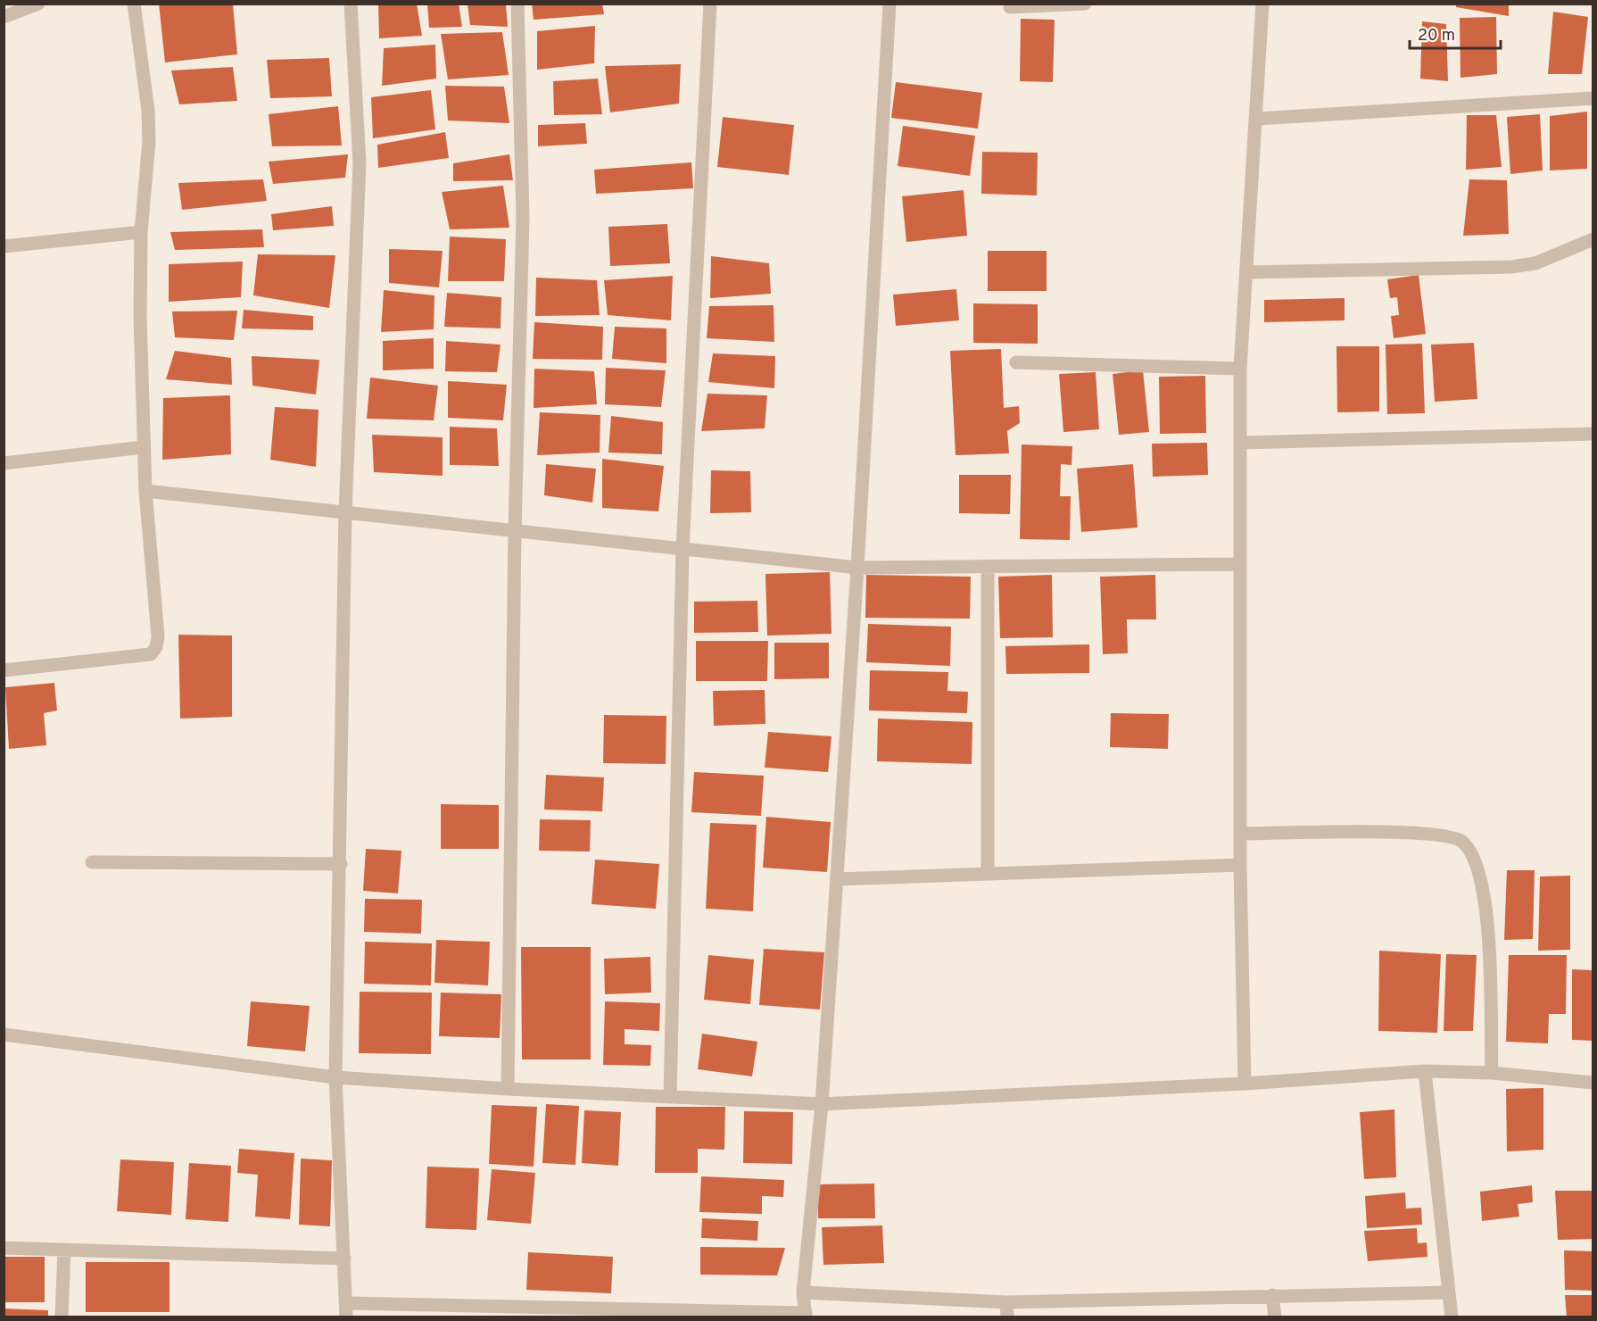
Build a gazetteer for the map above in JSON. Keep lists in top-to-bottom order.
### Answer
{
  "scale_bar": "20 m"
}
